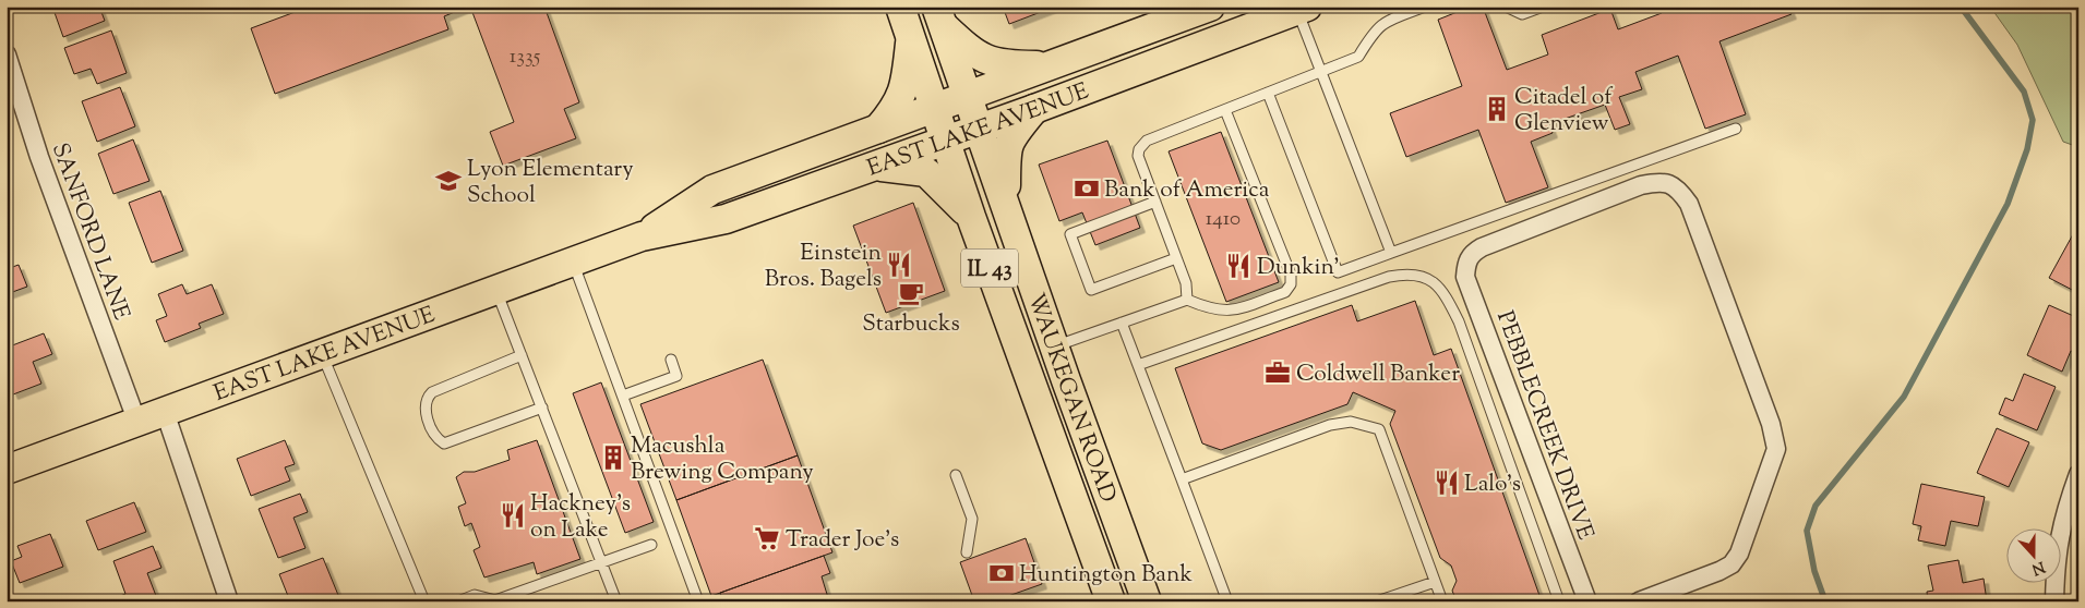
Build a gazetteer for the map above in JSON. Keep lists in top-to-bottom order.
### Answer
{
  "streets": {
    "main road": ["EAST LAKE AVENUE", "IL 43", "WAUKEGAN ROAD"],
    "street": ["SANFORD LANE", "PEBBLECREEK DRIVE"]
  },
  "crossings": [
    ["EAST LAKE AVENUE", "SANFORD LANE"],
    ["EAST LAKE AVENUE", "WAUKEGAN ROAD"]
  ],
  "places": {
    "building": ["Citadel of Glenview", "Macushla Brewing Company"],
    "school or university": ["Lyon Elementary School"],
    "bank": ["Bank of America", "Huntington Bank"],
    "restaurant": [
      "Einstein Bros. Bagels",
      "Dunkin'",
      "Lalo's",
      "Hackney's on Lake"
    ],
    "cafe": ["Starbucks"],
    "office": ["Coldwell Banker"],
    "supermarket": ["Trader Joe's"]
  },
  "house_numbers": ["1335", "1410"],
  "north": "bottom"
}
